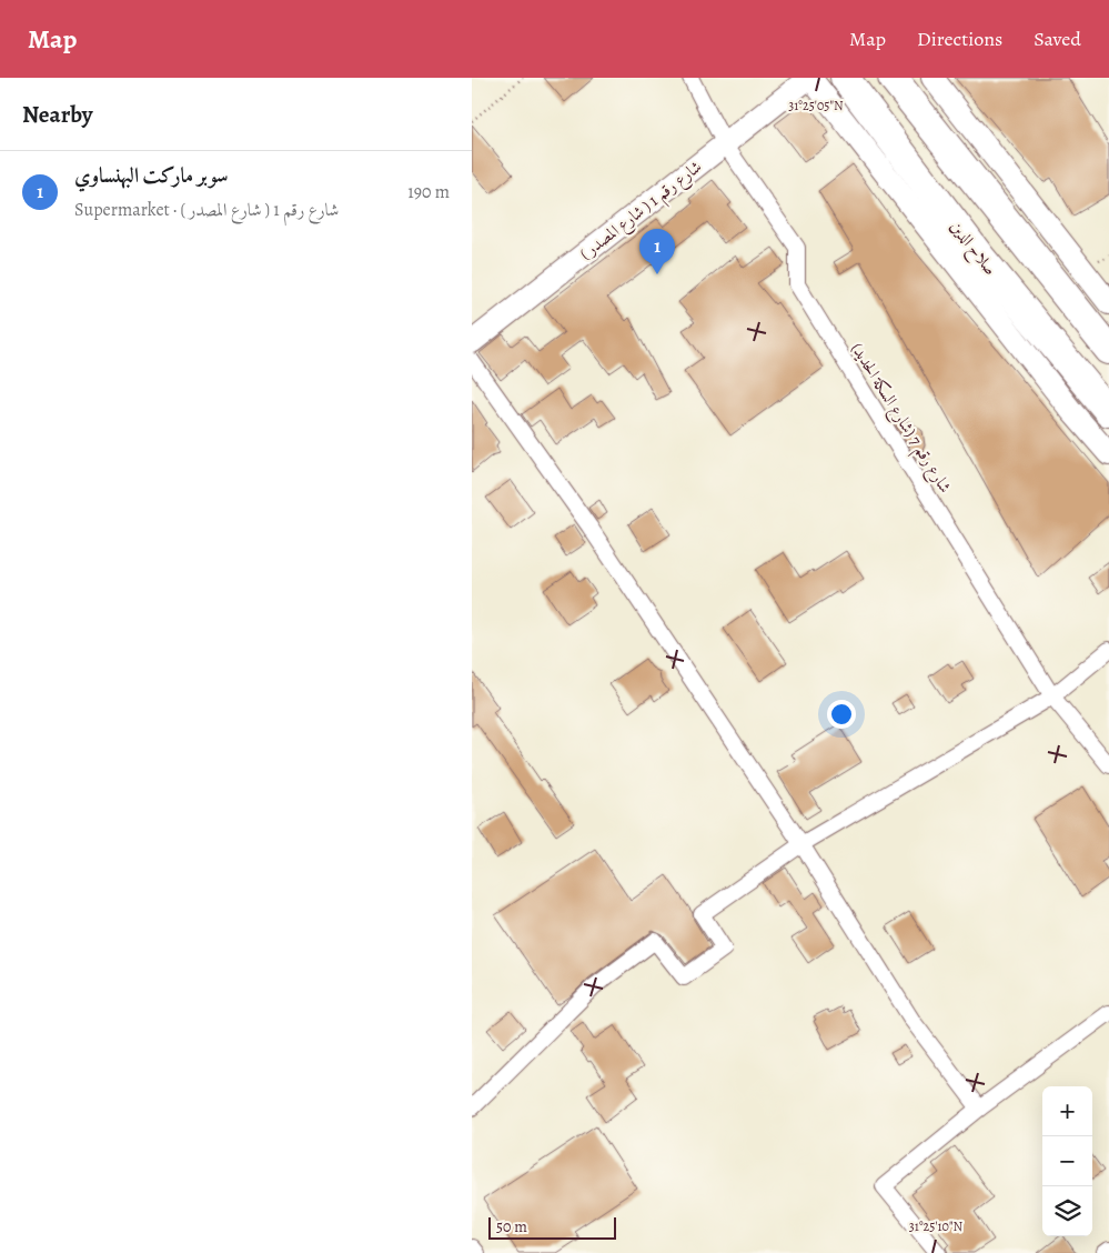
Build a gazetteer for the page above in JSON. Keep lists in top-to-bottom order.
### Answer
{
  "streets": {
    "highway": ["صلاح الدين"],
    "street": ["شارع رقم 1 ( شارع المصدر )", "شارع رقم 7 (شارع السكة الحديد)"]
  },
  "crossings": [
    ["شارع رقم 1 ( شارع المصدر )", "شارع رقم 7 (شارع السكة الحديد)"]
  ],
  "scale_bar": "50 m",
  "page": {
    "header": "Map",
    "nav": ["Map", "Directions", "Saved"],
    "heading": "Nearby",
    "list": [
      {
        "mark": "1",
        "name": "سوبر ماركت البهنساوي",
        "note": "Supermarket · شارع رقم 1 ( شارع المصدر )",
        "value": "190 m"
      }
    ],
    "pins": "1",
    "map_buttons": ["+", "−"],
    "scale": "50 m"
  },
  "coordinates": ["31°25'05\"N", "31°25'10\"N"]
}
